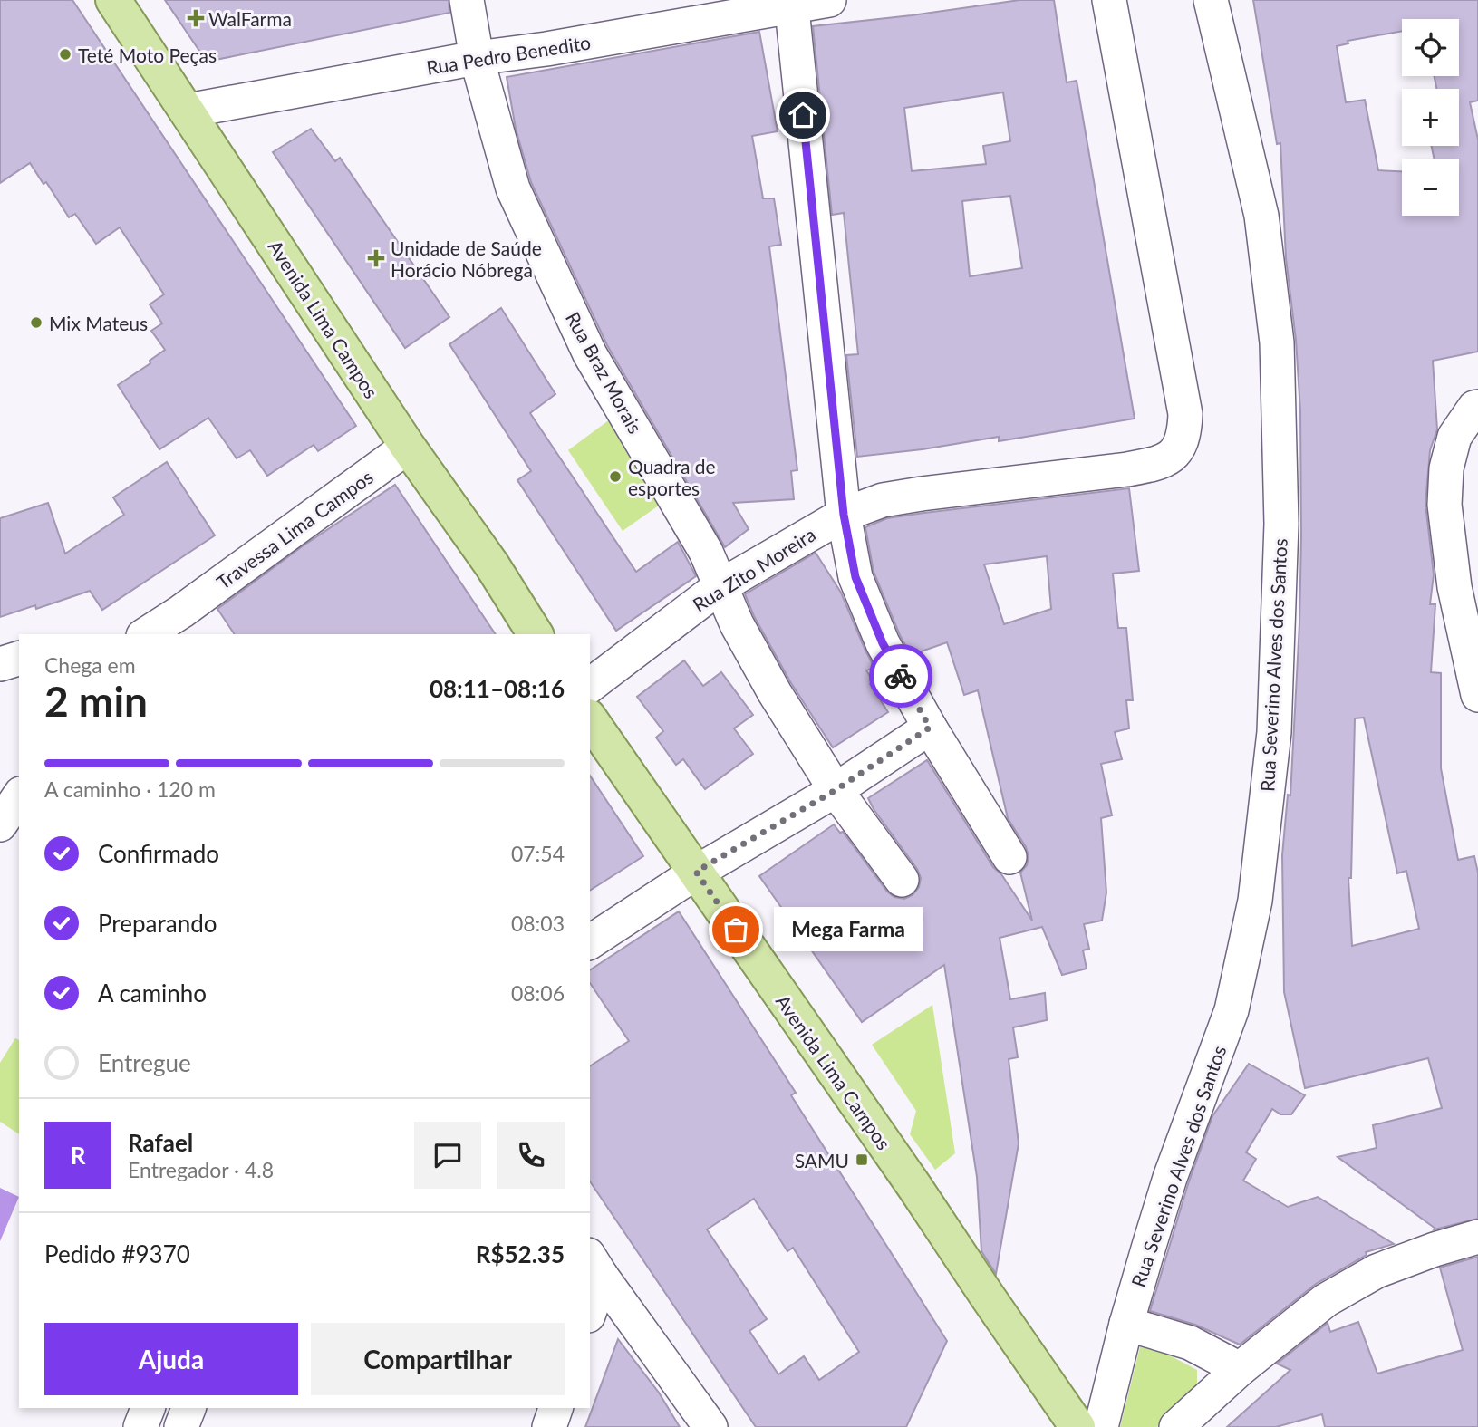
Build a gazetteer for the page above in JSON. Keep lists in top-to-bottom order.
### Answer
{
  "streets": {
    "main road": ["Avenida Lima Campos"],
    "street": [
      "Rua Pedro Benedito",
      "Rua Braz Morais",
      "Travessa Lima Campos",
      "Rua Zito Moreira",
      "Rua Severino Alves dos Santos"
    ]
  },
  "crossings": [
    ["Rua Pedro Benedito", "Avenida Lima Campos"],
    ["Rua Pedro Benedito", "Rua Braz Morais"],
    ["Avenida Lima Campos", "Travessa Lima Campos"],
    ["Avenida Lima Campos", "Rua Severino Alves dos Santos"],
    ["Rua Braz Morais", "Rua Zito Moreira"]
  ],
  "places": {
    "health": ["WalFarma", "Unidade de Saúde Horácio Nóbrega"],
    "other": [
      "Teté Moto Peças",
      "Mix Mateus",
      "Quadra de esportes",
      "Mega Farma"
    ],
    "transit": ["SAMU"]
  },
  "page": {
    "map_buttons": ["+", "−"],
    "heading": ["2 min", "Chega em", "08:11–08:16"],
    "panel": [
      "Rafael",
      "Entregador · 4.8",
      "Pedido #9370",
      "R$52.35"
    ],
    "bar": "A caminho · 120 m",
    "list": [
      ["Confirmado", "07:54"],
      ["Preparando", "08:03"],
      ["A caminho", "08:06"],
      "Entregue"
    ],
    "bubble": "Mega Farma",
    "round": "R",
    "buttons": ["Ajuda", "Compartilhar"]
  }
}
